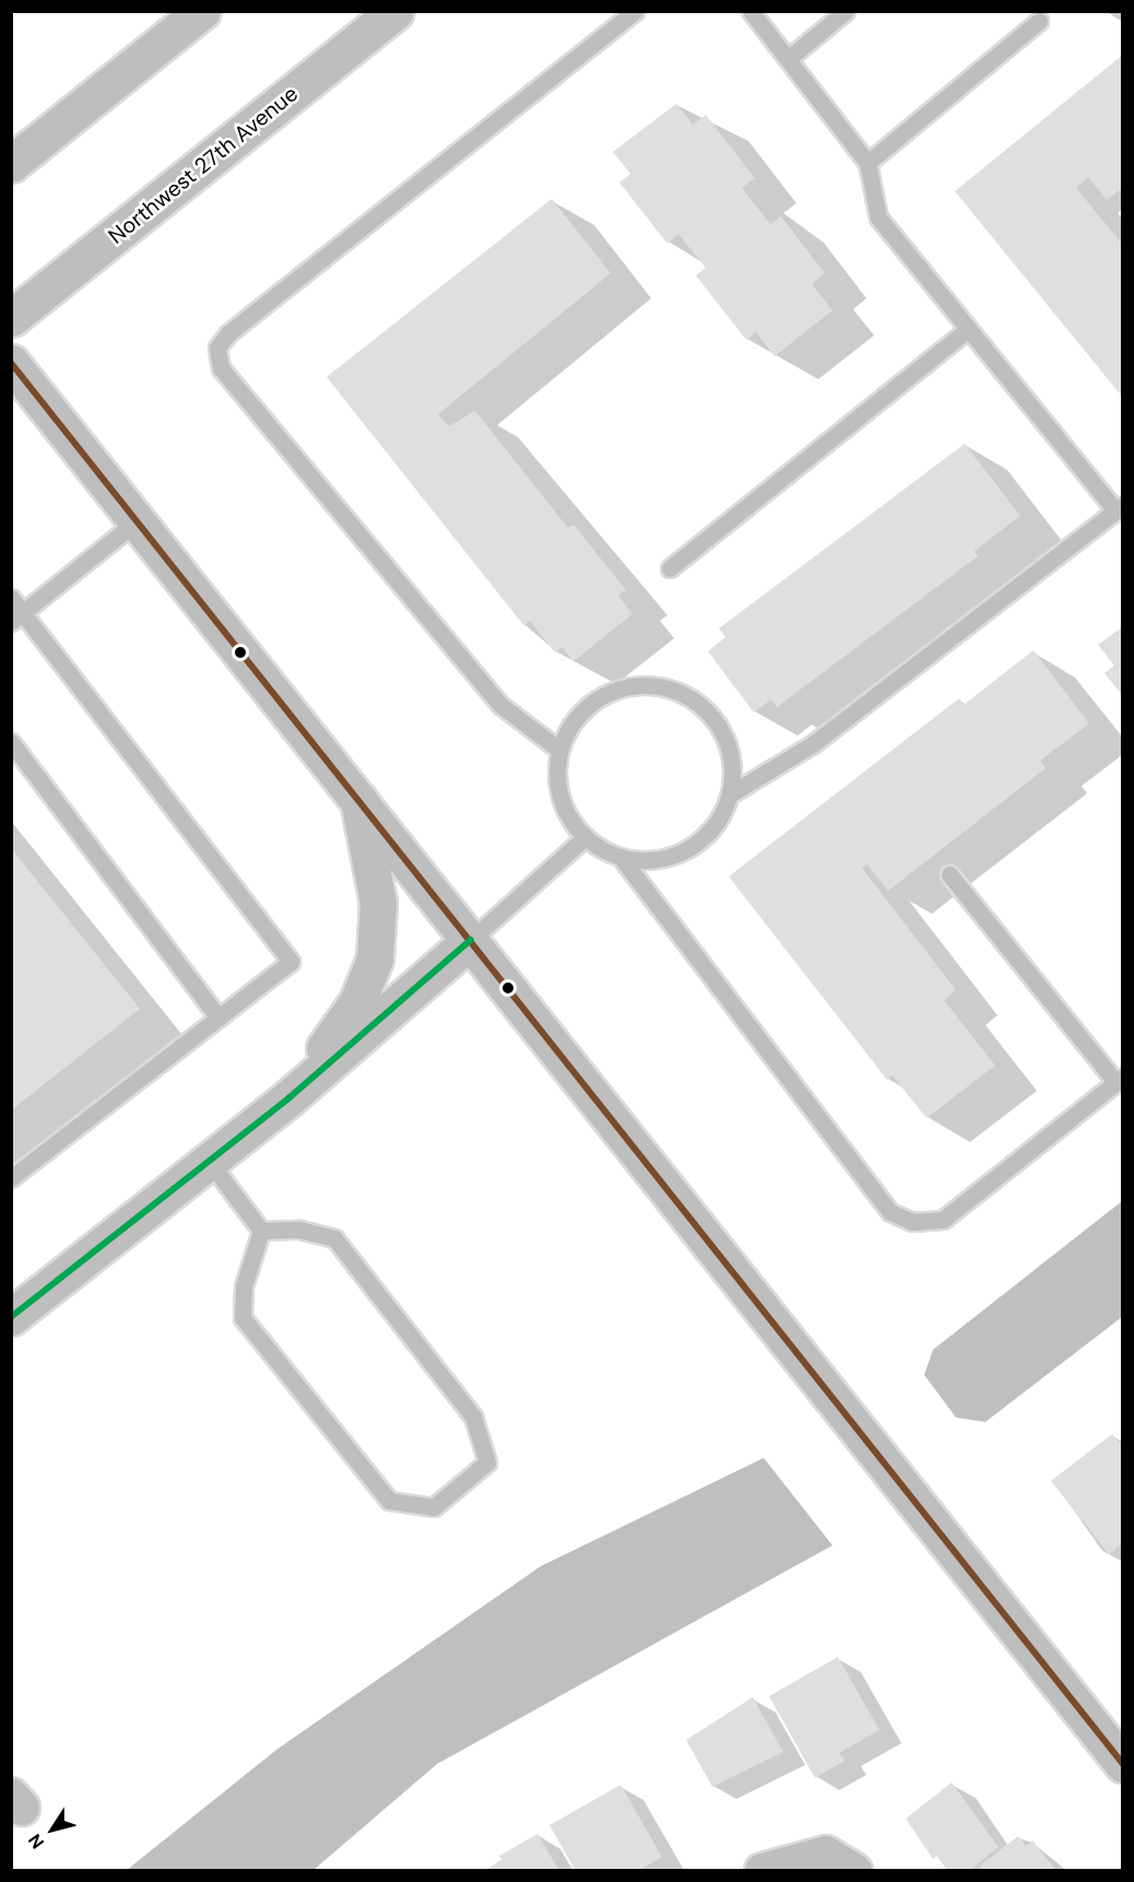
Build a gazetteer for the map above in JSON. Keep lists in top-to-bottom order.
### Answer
{
  "streets": {
    "street": ["Northwest 27th Avenue"]
  },
  "north": "bottom left"
}
